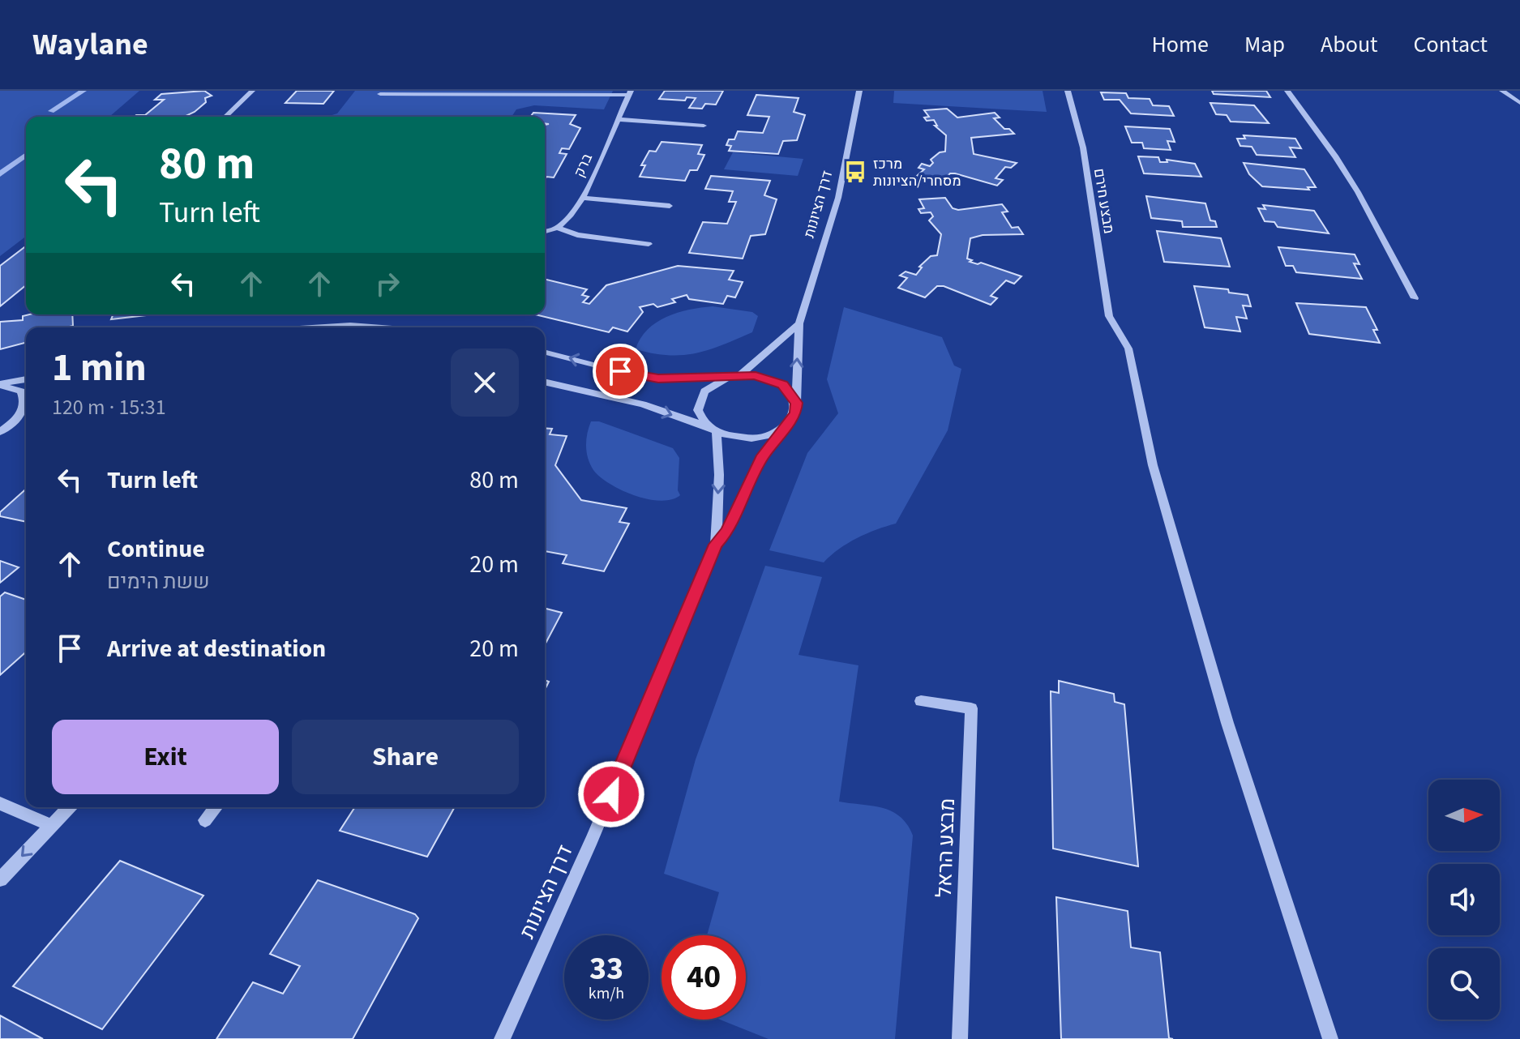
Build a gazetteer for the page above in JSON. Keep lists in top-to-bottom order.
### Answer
{
  "streets": {
    "street": [
      "ברק",
      "מבצע חירם",
      "דרך הציונות",
      "מבצע הראל"
    ]
  },
  "places": {
    "bus stop": ["מרכז מסחרי/הציונות"]
  },
  "north": "right",
  "page": {
    "header": "Waylane",
    "nav": [
      "Home",
      "Map",
      "About",
      "Contact"
    ],
    "turn": ["80 m", "Turn left"],
    "heading": ["1 min", "120 m · 15:31"],
    "list": [
      {
        "name": "Turn left",
        "value": "80 m"
      },
      {
        "name": "Continue",
        "note": "ששת הימים",
        "value": "20 m"
      },
      {
        "name": "Arrive at destination",
        "value": "20 m"
      }
    ],
    "buttons": ["Exit", "Share"],
    "speed": "33 km/h",
    "limit": "40"
  }
}
